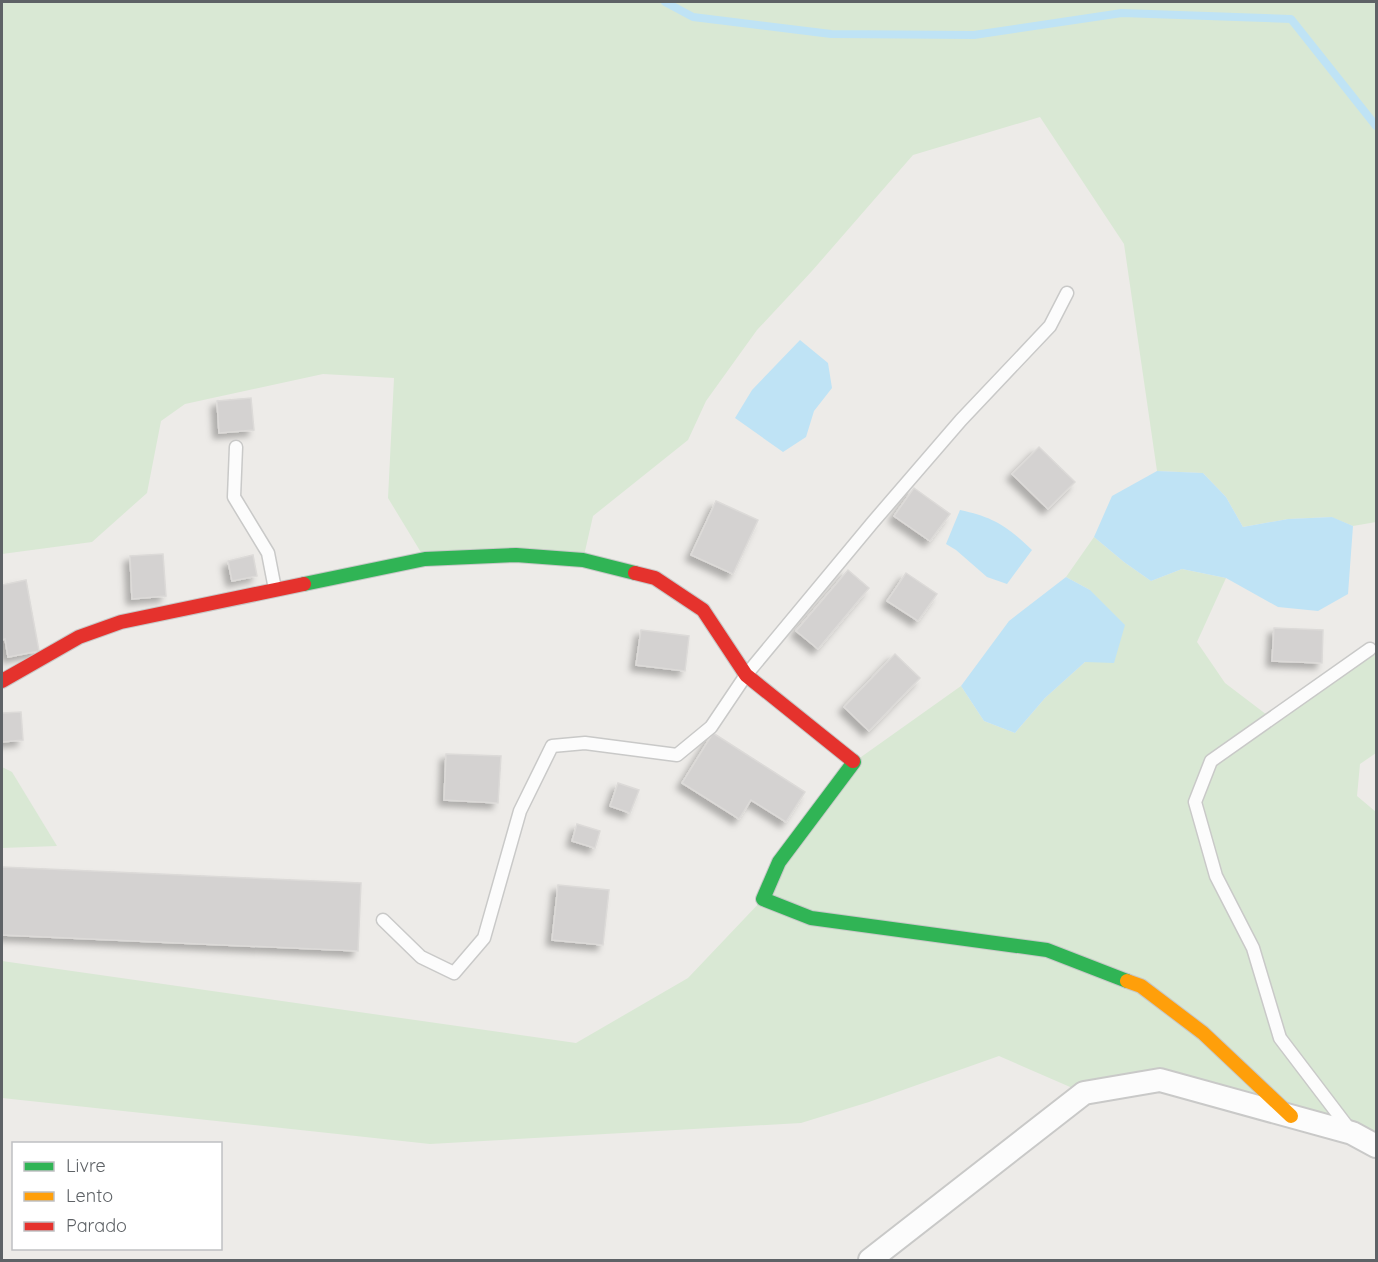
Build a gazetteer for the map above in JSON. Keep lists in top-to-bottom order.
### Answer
{
  "legend": ["Livre", "Lento", "Parado"]
}
